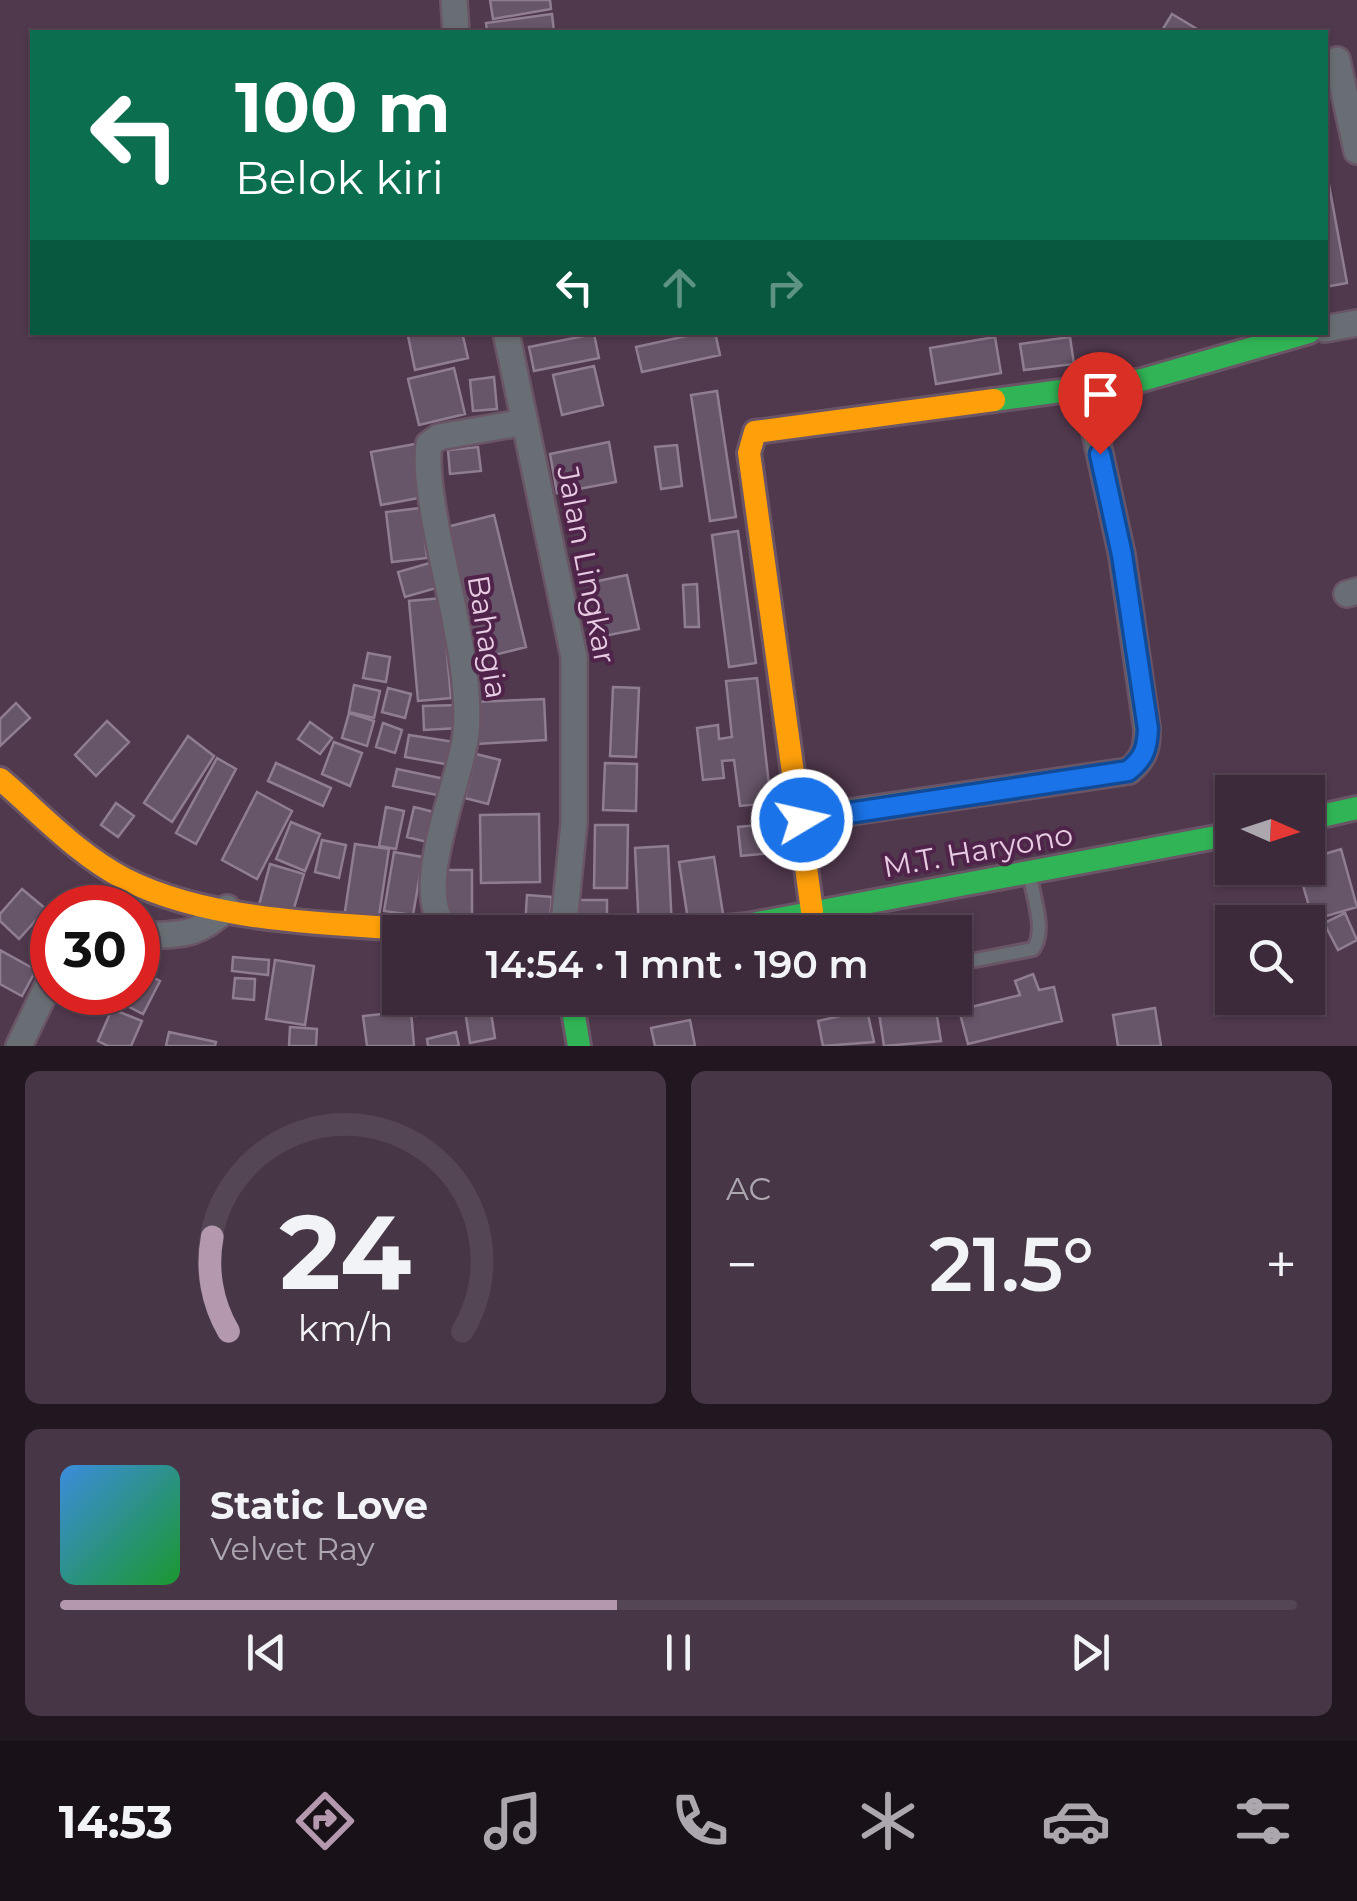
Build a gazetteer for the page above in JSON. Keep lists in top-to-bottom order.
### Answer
{
  "streets": {
    "main road": ["M.T. Haryono"],
    "street": ["Jalan Lingkar", "Bahagia"]
  },
  "crossings": [
    ["Jalan Lingkar", "Bahagia"]
  ],
  "north": "right",
  "page": {
    "turn": ["100 m", "Belok kiri"],
    "limit": "30",
    "trip": "14:54 · 1 mnt · 190 m",
    "tile": "AC",
    "heat": ["−", "21.5°", "+"],
    "song": ["Static Love", "Velvet Ray"],
    "tabs": "14:53",
    "gauge": ["24", "km/h"]
  }
}
